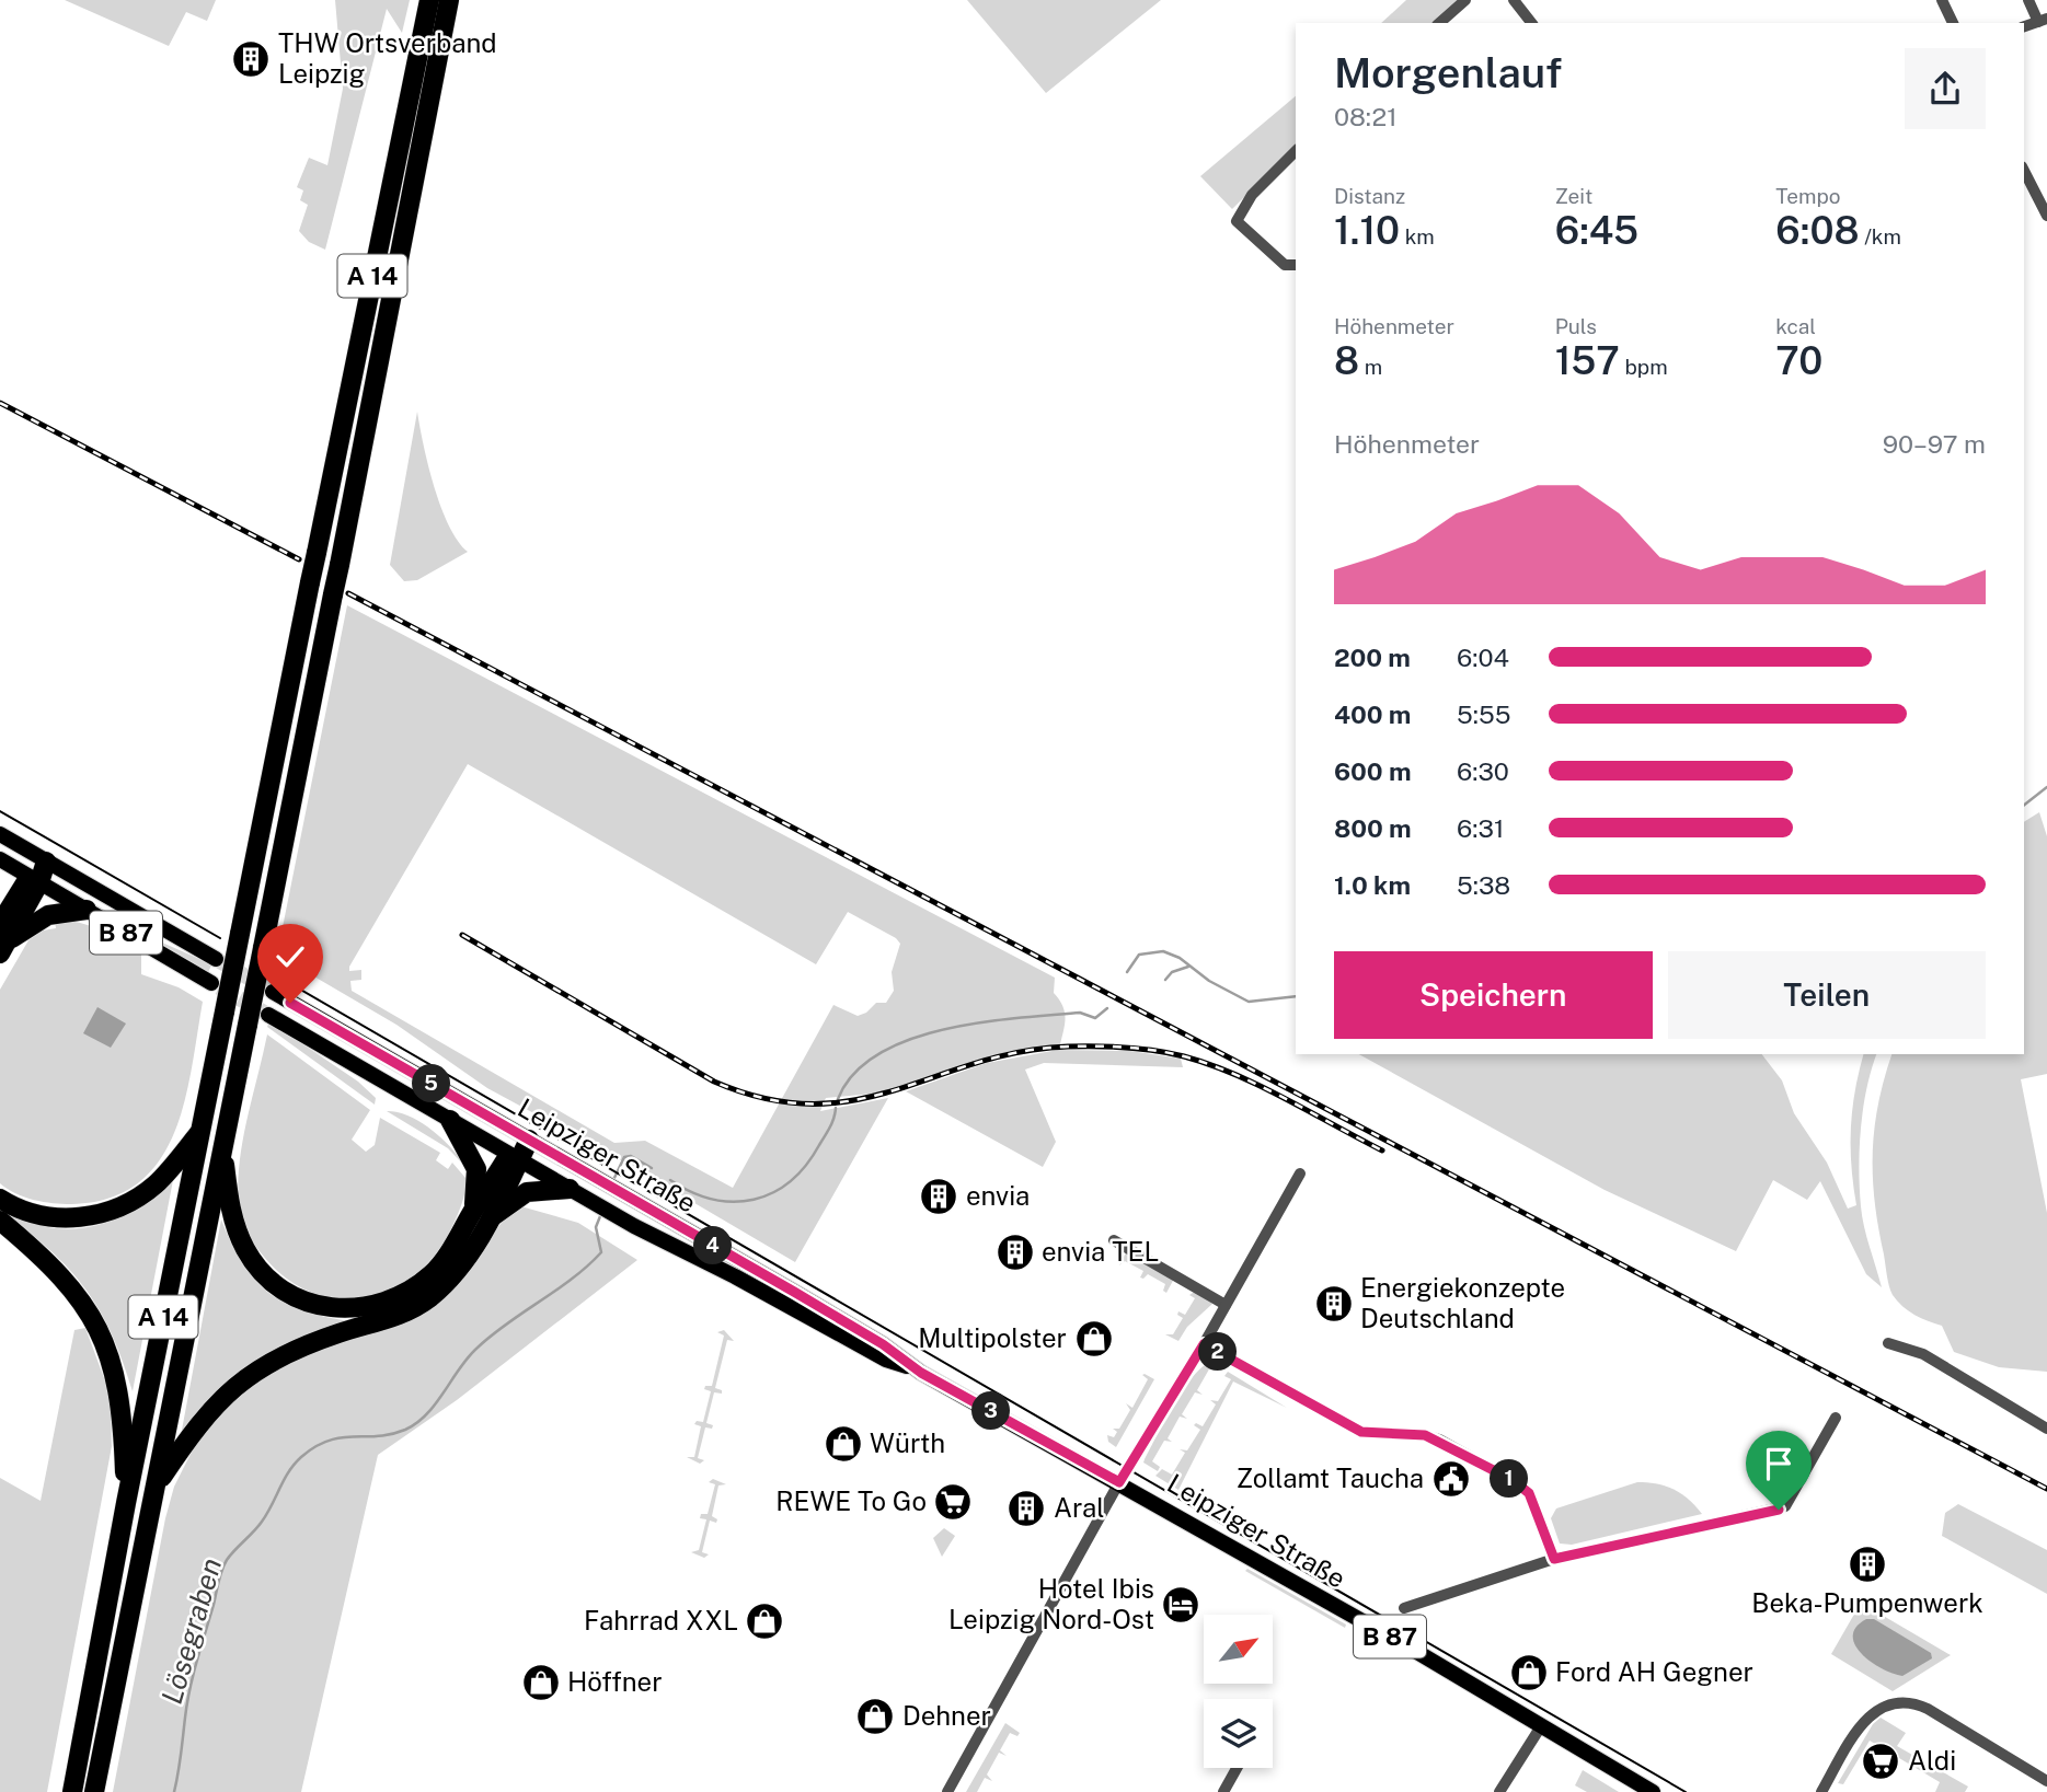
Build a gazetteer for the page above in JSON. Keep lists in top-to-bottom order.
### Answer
{
  "streets": {
    "highway": ["A 14"],
    "main road": ["B 87", "Leipziger Straße"]
  },
  "crossings": [
    ["B 87", "Leipziger Straße"]
  ],
  "water": ["Lösegraben"],
  "places": {
    "building": [
      "THW Ortsverband Leipzig",
      "envia",
      "envia TEL",
      "Energiekonzepte Deutschland",
      "Aral",
      "Beka-Pumpenwerk"
    ],
    "shop": [
      "Multipolster",
      "Würth",
      "Fahrrad XXL",
      "Ford AH Gegner",
      "Höffner",
      "Dehner"
    ],
    "public building": ["Zollamt Taucha"],
    "supermarket": ["REWE To Go", "Aldi"],
    "hotel": ["Hotel Ibis Leipzig Nord-Ost"]
  },
  "north": "top right",
  "page": {
    "heading": ["Morgenlauf", "08:21"],
    "stats": [
      ["Distanz", "1.10 km"],
      ["Zeit", "6:45"],
      ["Tempo", "6:08 /km"],
      ["Höhenmeter", "8 m"],
      ["Puls", "157 bpm"],
      ["kcal", "70"]
    ],
    "chart": ["Höhenmeter", "90–97 m"],
    "list": [
      {
        "name": "200 m",
        "note": "6:04"
      },
      {
        "name": "400 m",
        "note": "5:55"
      },
      {
        "name": "600 m",
        "note": "6:30"
      },
      {
        "name": "800 m",
        "note": "6:31"
      },
      {
        "name": "1.0 km",
        "note": "5:38"
      }
    ],
    "buttons": ["Speichern", "Teilen"],
    "pins": [
      "5",
      "4",
      "2",
      "3",
      "1"
    ]
  }
}
